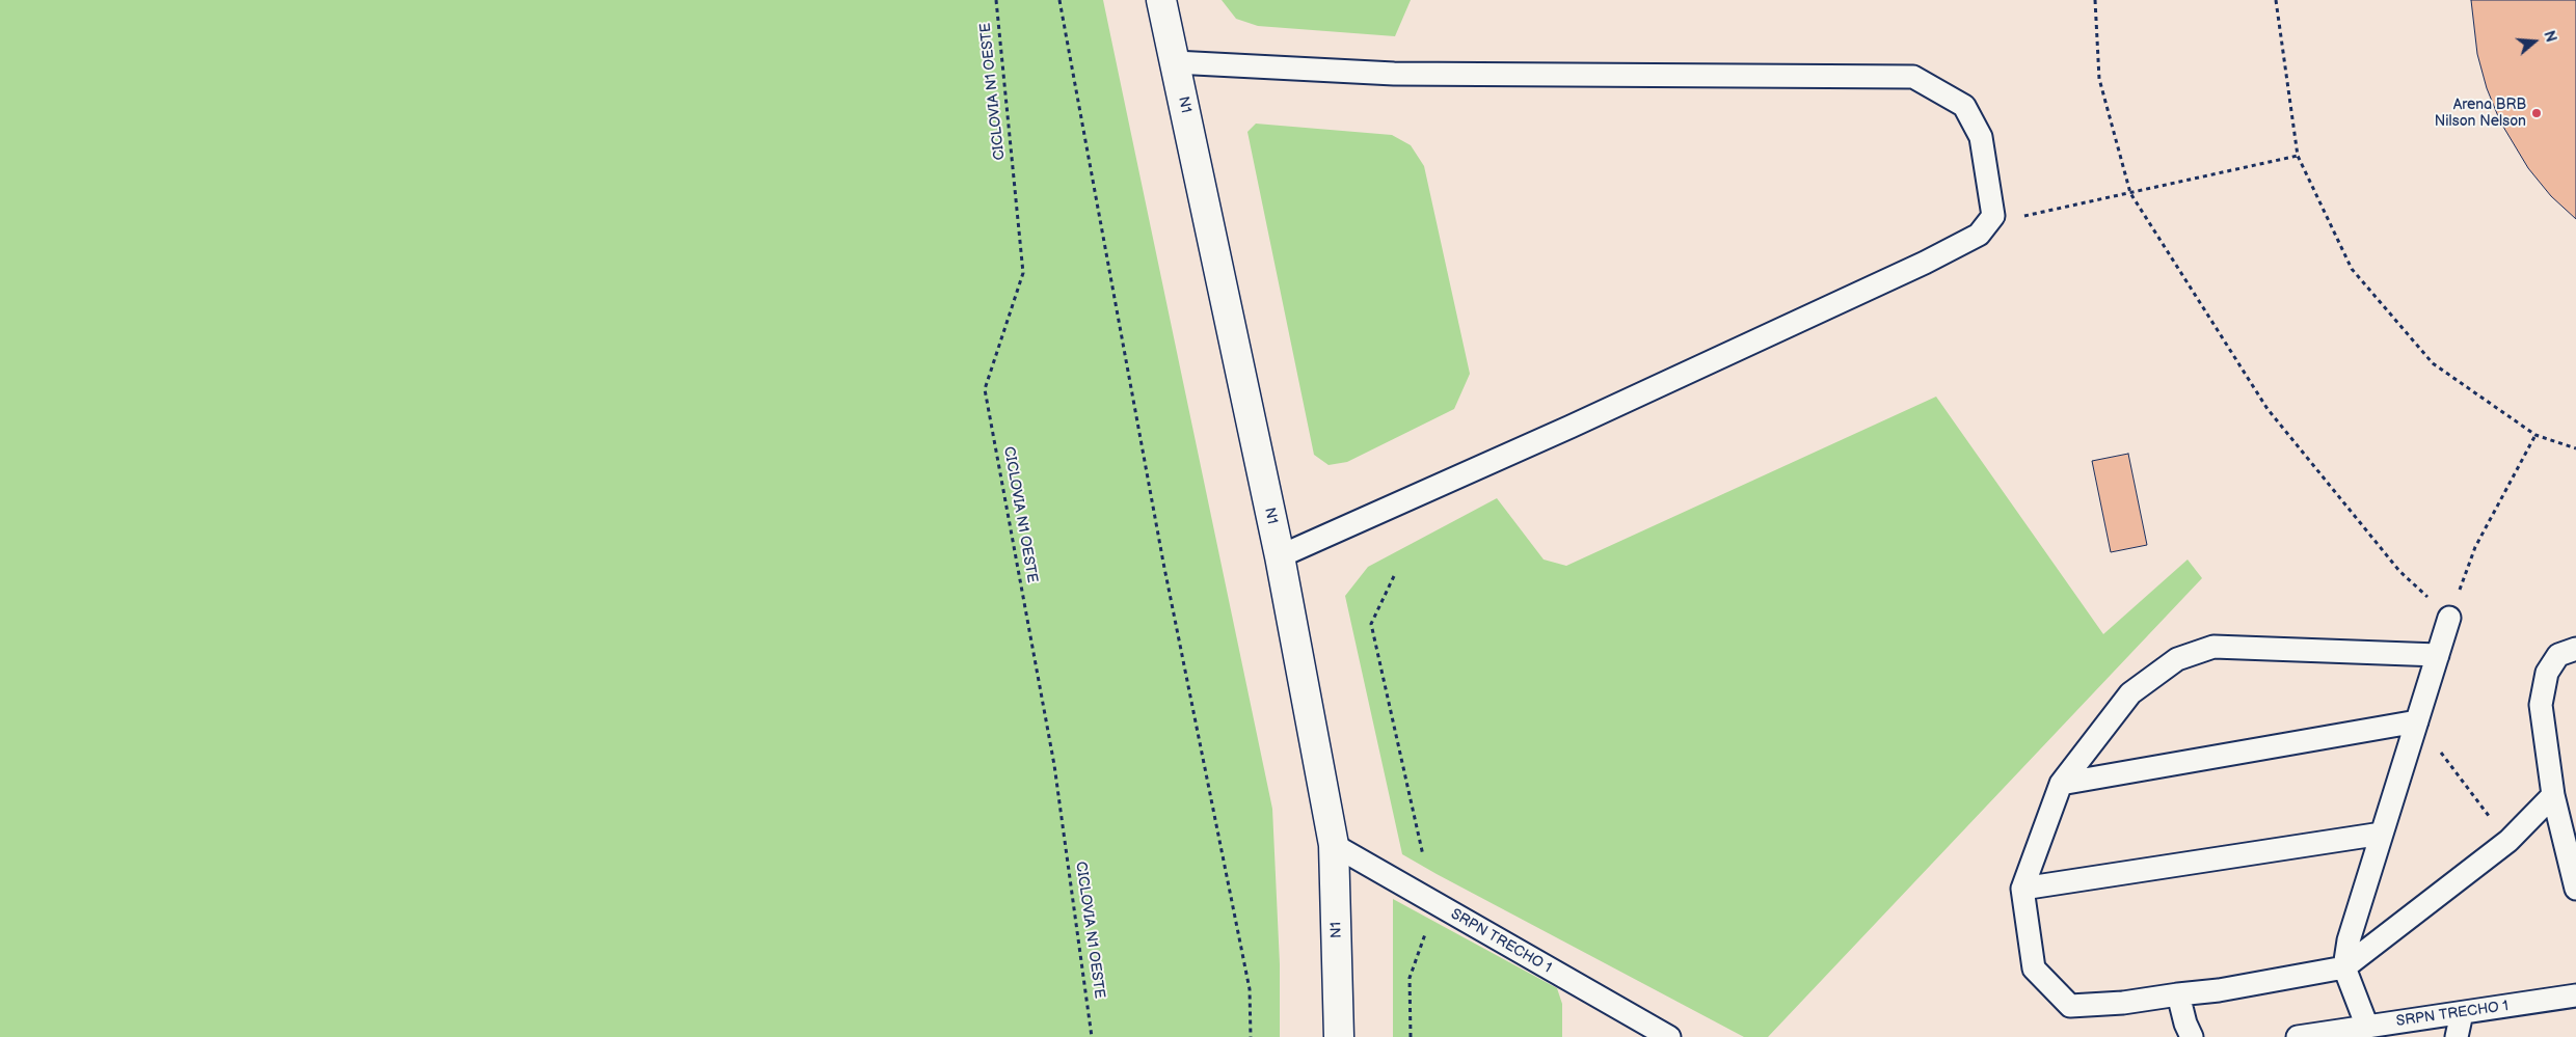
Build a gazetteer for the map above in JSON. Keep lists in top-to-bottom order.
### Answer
{
  "streets": {
    "highway": ["N1"],
    "lane": ["SRPN TRECHO 1"],
    "path": ["CICLOVIA N1 OESTE"]
  },
  "crossings": [
    ["N1", "SRPN TRECHO 1"]
  ],
  "places": ["Arena BRB Nilson Nelson"],
  "north": "right"
}
